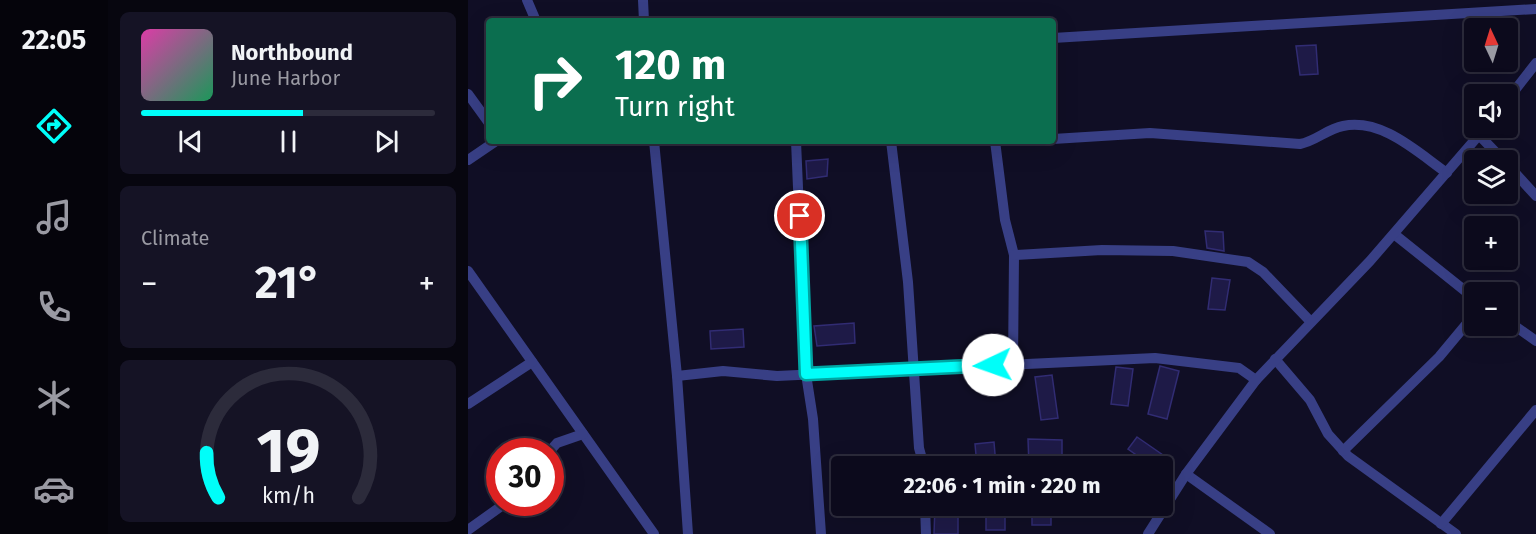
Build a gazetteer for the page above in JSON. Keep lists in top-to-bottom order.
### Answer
{
  "north": "top",
  "page": {
    "tabs": "22:05",
    "map_buttons": ["+", "−"],
    "turn": ["120 m", "Turn right"],
    "song": ["Northbound", "June Harbor"],
    "tile": "Climate",
    "heat": ["−", "21°", "+"],
    "limit": "30",
    "trip": "22:06 · 1 min · 220 m",
    "gauge": ["19", "km/h"]
  }
}
